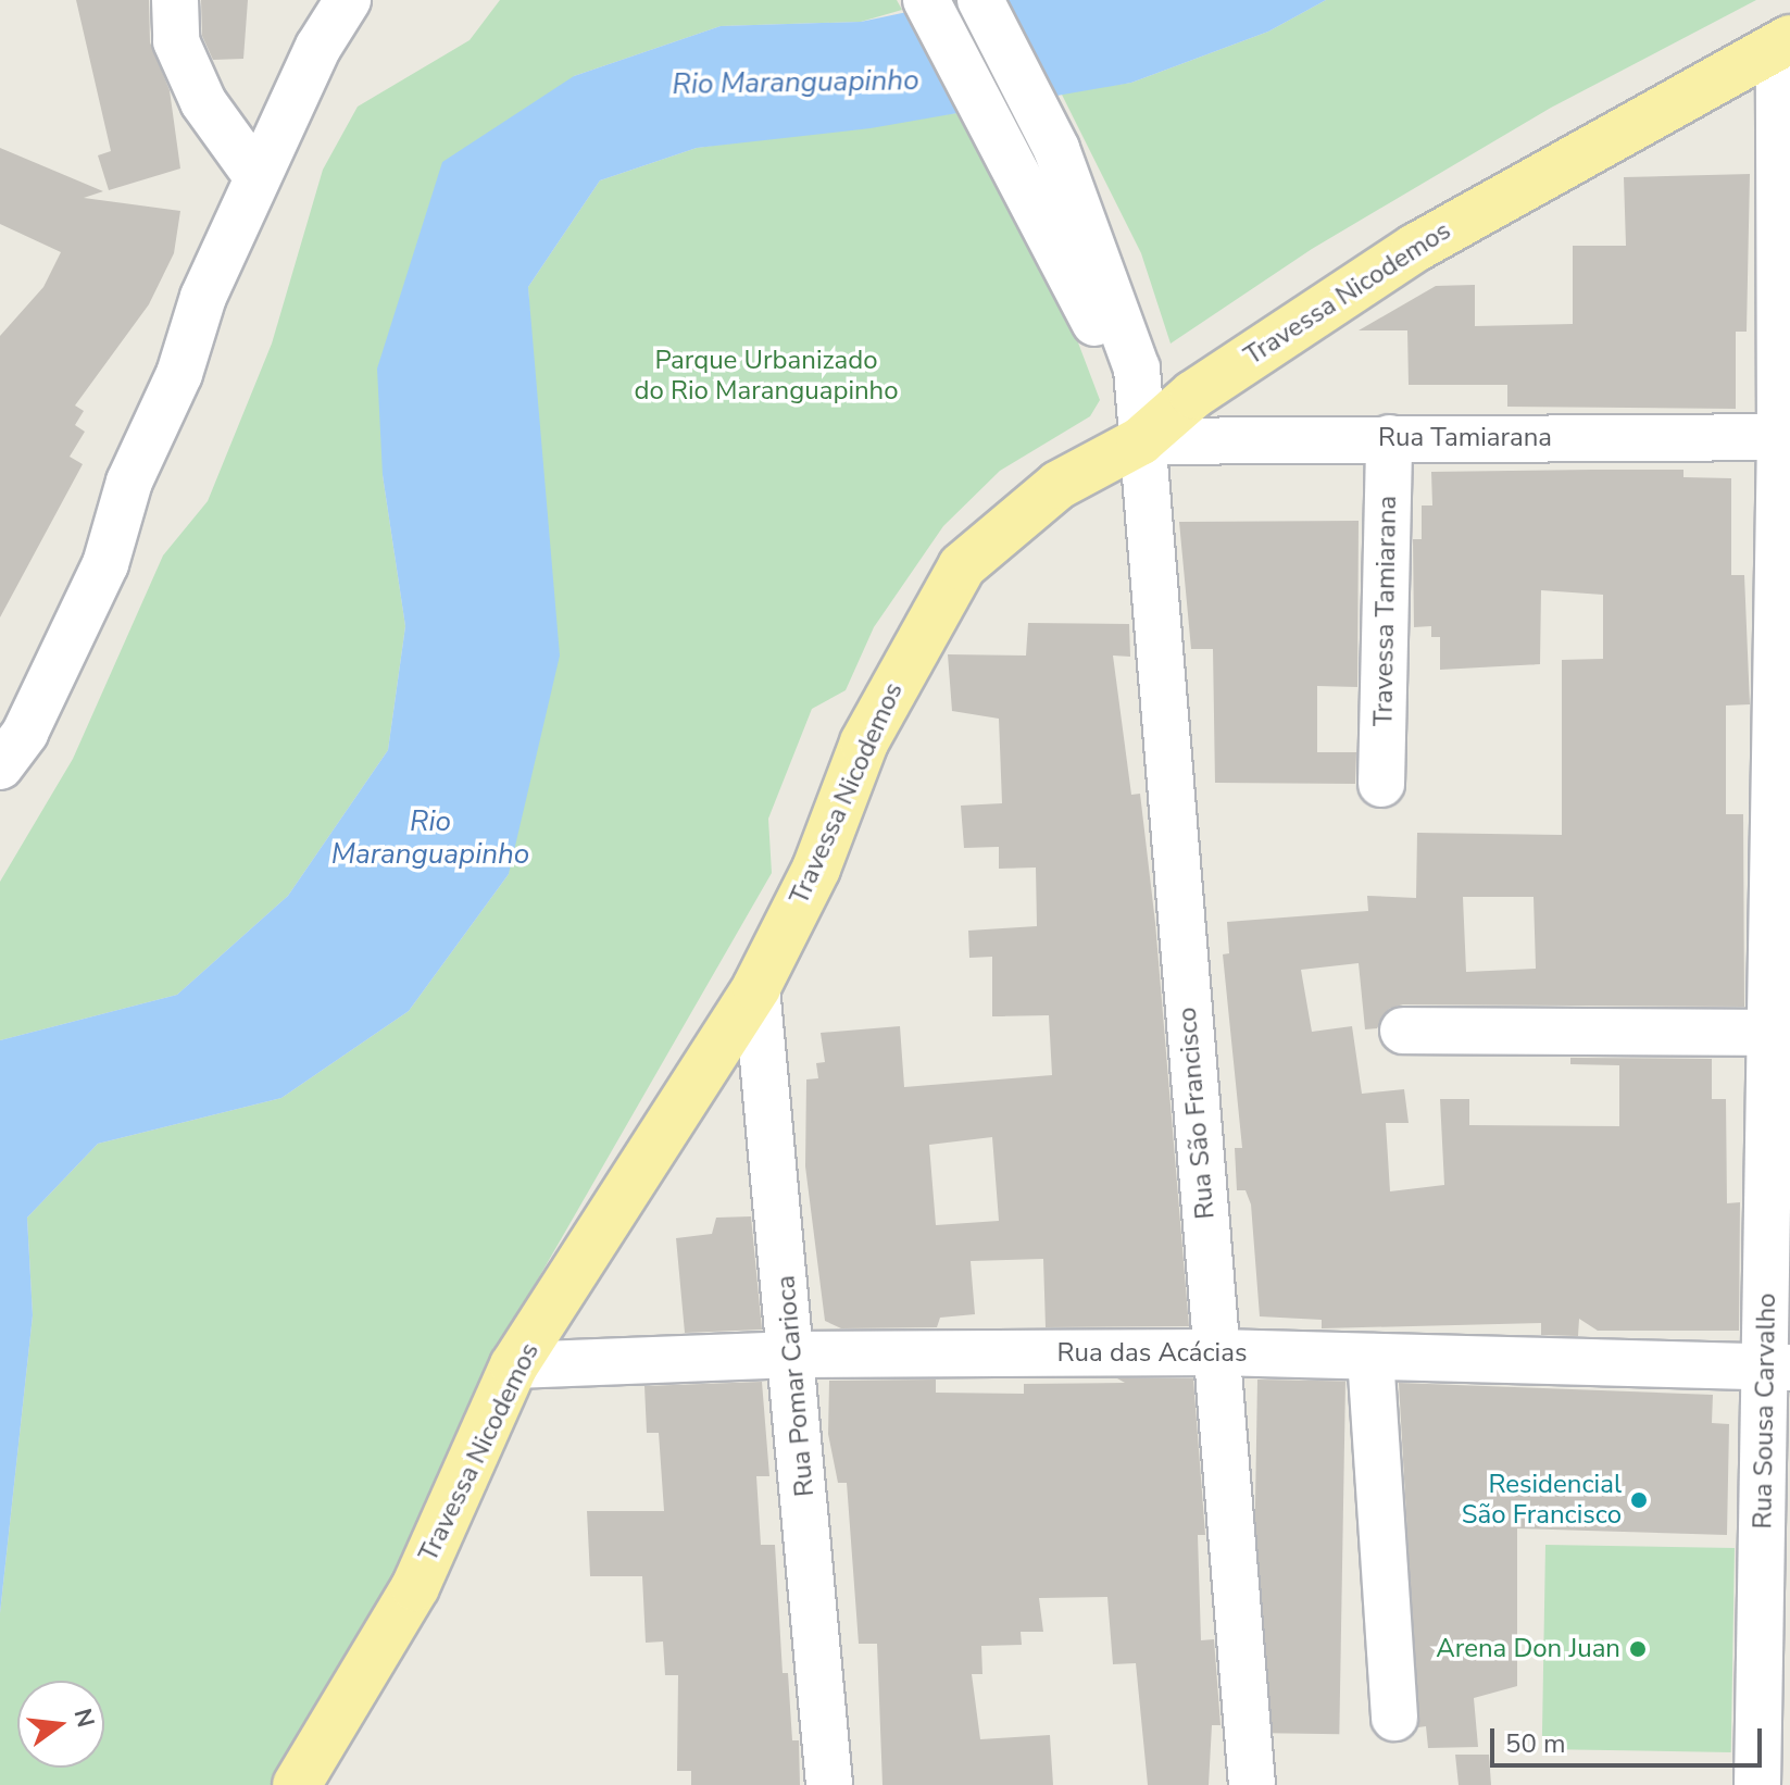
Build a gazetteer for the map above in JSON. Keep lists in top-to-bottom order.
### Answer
{
  "streets": {
    "main road": ["Travessa Nicodemos"],
    "street": [
      "Rua Tamiarana",
      "Travessa Tamiarana",
      "Rua São Francisco",
      "Rua das Acácias",
      "Rua Pomar Carioca",
      "Rua Sousa Carvalho"
    ]
  },
  "crossings": [
    ["Travessa Nicodemos", "Rua Tamiarana"],
    ["Travessa Nicodemos", "Rua São Francisco"],
    ["Travessa Nicodemos", "Rua das Acácias"],
    ["Travessa Nicodemos", "Rua Pomar Carioca"],
    ["Travessa Nicodemos", "Rua Sousa Carvalho"],
    ["Rua Tamiarana", "Travessa Tamiarana"],
    ["Rua Tamiarana", "Rua São Francisco"],
    ["Rua Tamiarana", "Rua Sousa Carvalho"],
    ["Rua São Francisco", "Rua das Acácias"],
    ["Rua das Acácias", "Rua Pomar Carioca"],
    ["Rua das Acácias", "Rua Sousa Carvalho"]
  ],
  "water": ["Rio Maranguapinho"],
  "parks": ["Parque Urbanizado do Rio Maranguapinho"],
  "places": ["Residencial São Francisco", "Arena Don Juan"],
  "scale_bar": "50 m",
  "north": "right"
}
